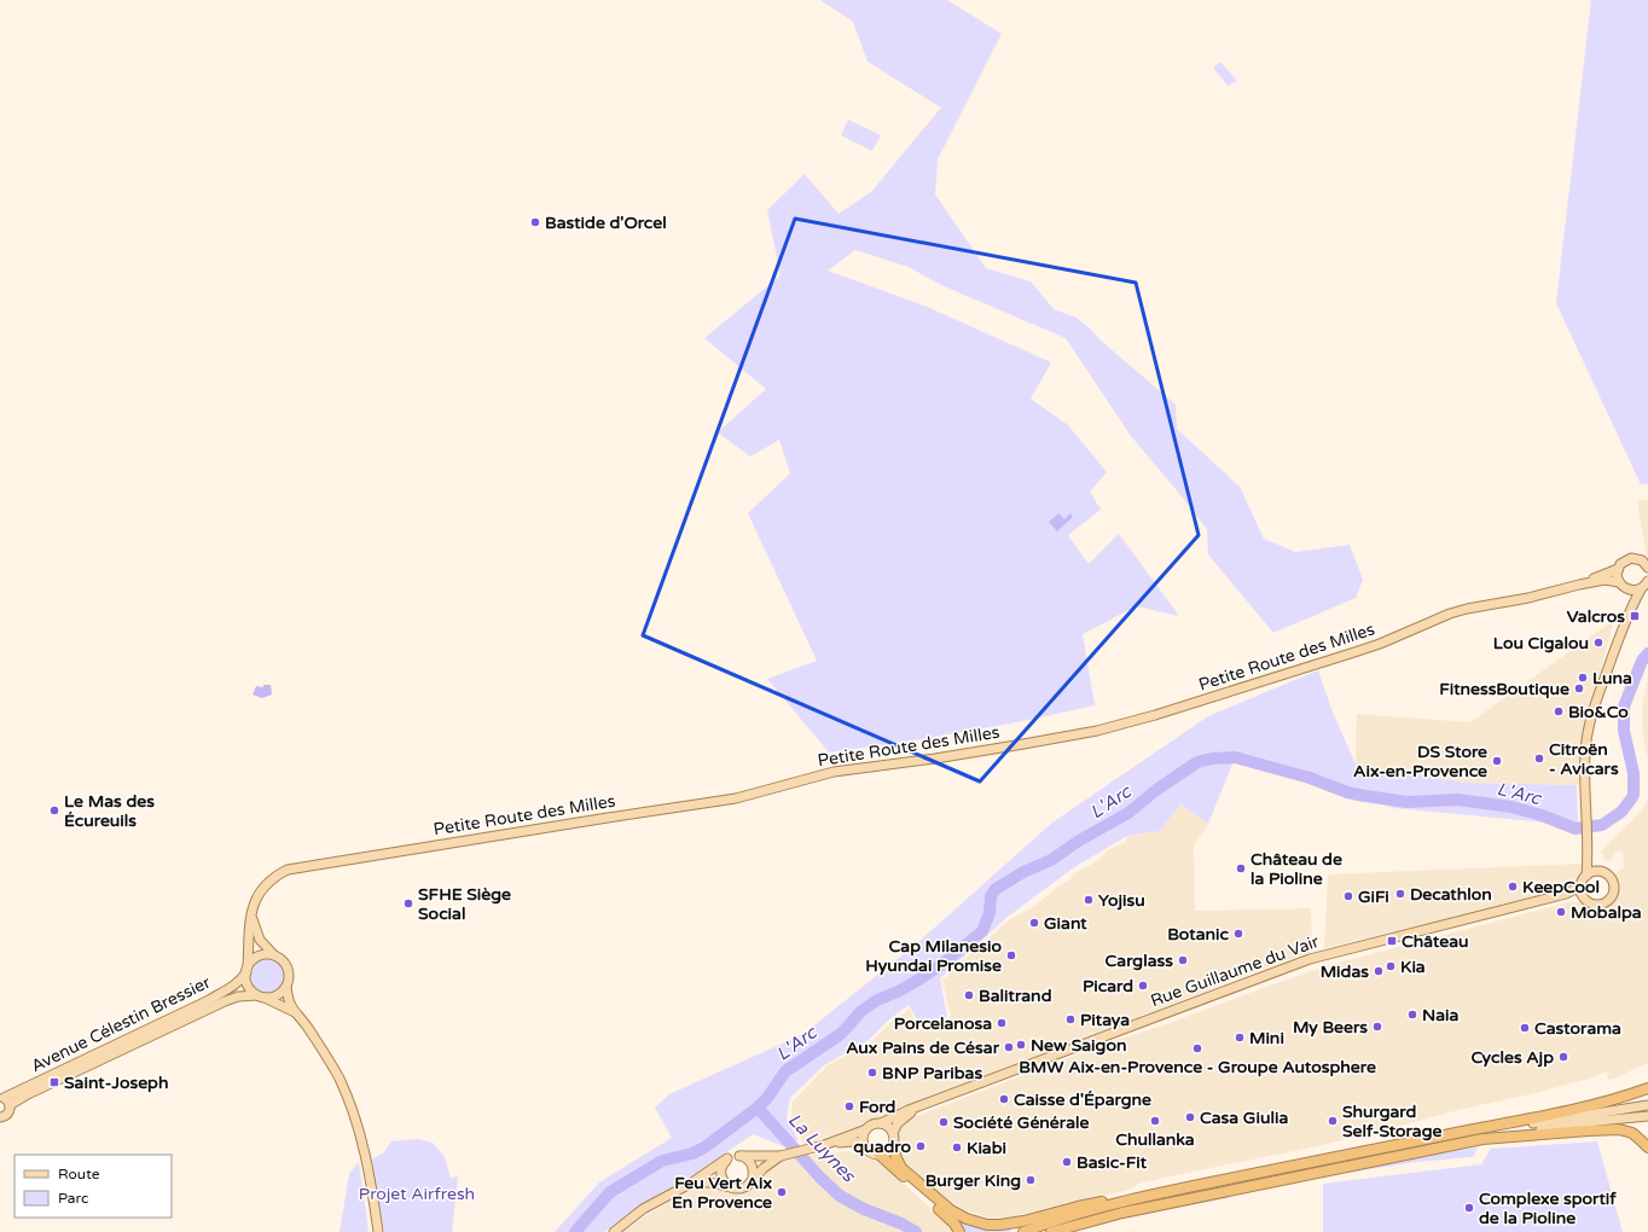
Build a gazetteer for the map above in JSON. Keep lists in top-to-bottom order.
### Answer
{
  "streets": {
    "main road": ["Petite Route des Milles", "Rue Guillaume du Vair", "Avenue Célestin Bressier"]
  },
  "crossings": [
    ["Petite Route des Milles", "Avenue Célestin Bressier"]
  ],
  "water": ["L'Arc", "La Luynes"],
  "parks": ["Projet Airfresh"],
  "places": {
    "other": [
      "Bastide d'Orcel",
      "Lou Cigalou",
      "Luna",
      "FitnessBoutique",
      "Bio&Co",
      "Citroën - Avicars",
      "DS Store Aix-en-Provence",
      "Le Mas des Écureuils",
      "Château de la Pioline",
      "KeepCool",
      "Decathlon",
      "GiFi",
      "Yojisu",
      "SFHE Siège Social",
      "Mobalpa",
      "Giant",
      "Botanic",
      "Cap Milanesio Hyundai Promise",
      "Carglass",
      "Kia",
      "Midas",
      "Picard",
      "Balitrand",
      "Naia",
      "Pitaya",
      "Porcelanosa",
      "My Beers",
      "Castorama",
      "Mini",
      "New Saigon",
      "Aux Pains de César",
      "BMW Aix-en-Provence - Groupe Autosphere",
      "Cycles Ajp",
      "BNP Paribas",
      "Caisse d'Épargne",
      "Ford",
      "Casa Giulia",
      "Chullanka",
      "Shurgard Self-Storage",
      "Société Générale",
      "quadro",
      "Kiabi",
      "Basic-Fit",
      "Burger King",
      "Feu Vert Aix En Provence",
      "Complexe sportif de la Pioline"
    ],
    "transit": ["Valcros", "Château", "Saint-Joseph"]
  },
  "legend": ["Route", "Parc"]
}
